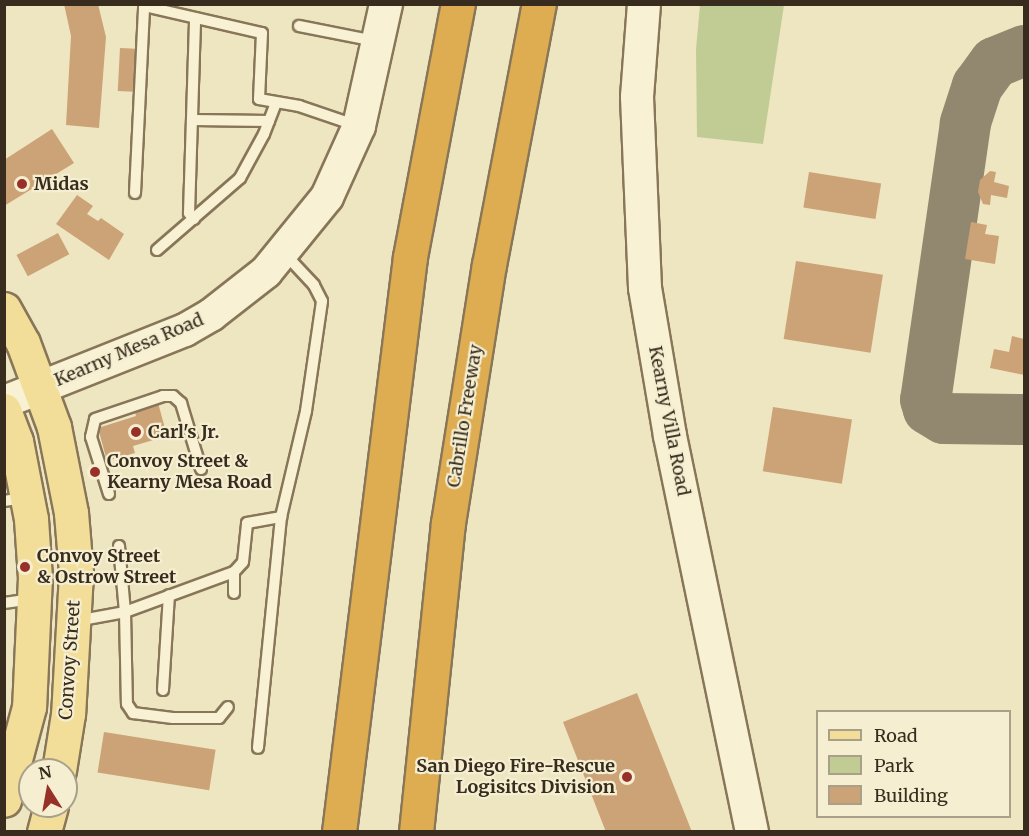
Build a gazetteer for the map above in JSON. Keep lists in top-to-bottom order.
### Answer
{
  "streets": {
    "highway": ["Cabrillo Freeway"],
    "main road": ["Kearny Mesa Road", "Kearny Villa Road", "Convoy Street"]
  },
  "crossings": [
    ["Kearny Mesa Road", "Convoy Street"]
  ],
  "places": [
    "Midas",
    "Carl's Jr.",
    "Convoy Street & Kearny Mesa Road",
    "Convoy Street & Ostrow Street",
    "San Diego Fire-Rescue Logisitcs Division"
  ],
  "legend": ["Road", "Park", "Building"],
  "north": "top"
}
